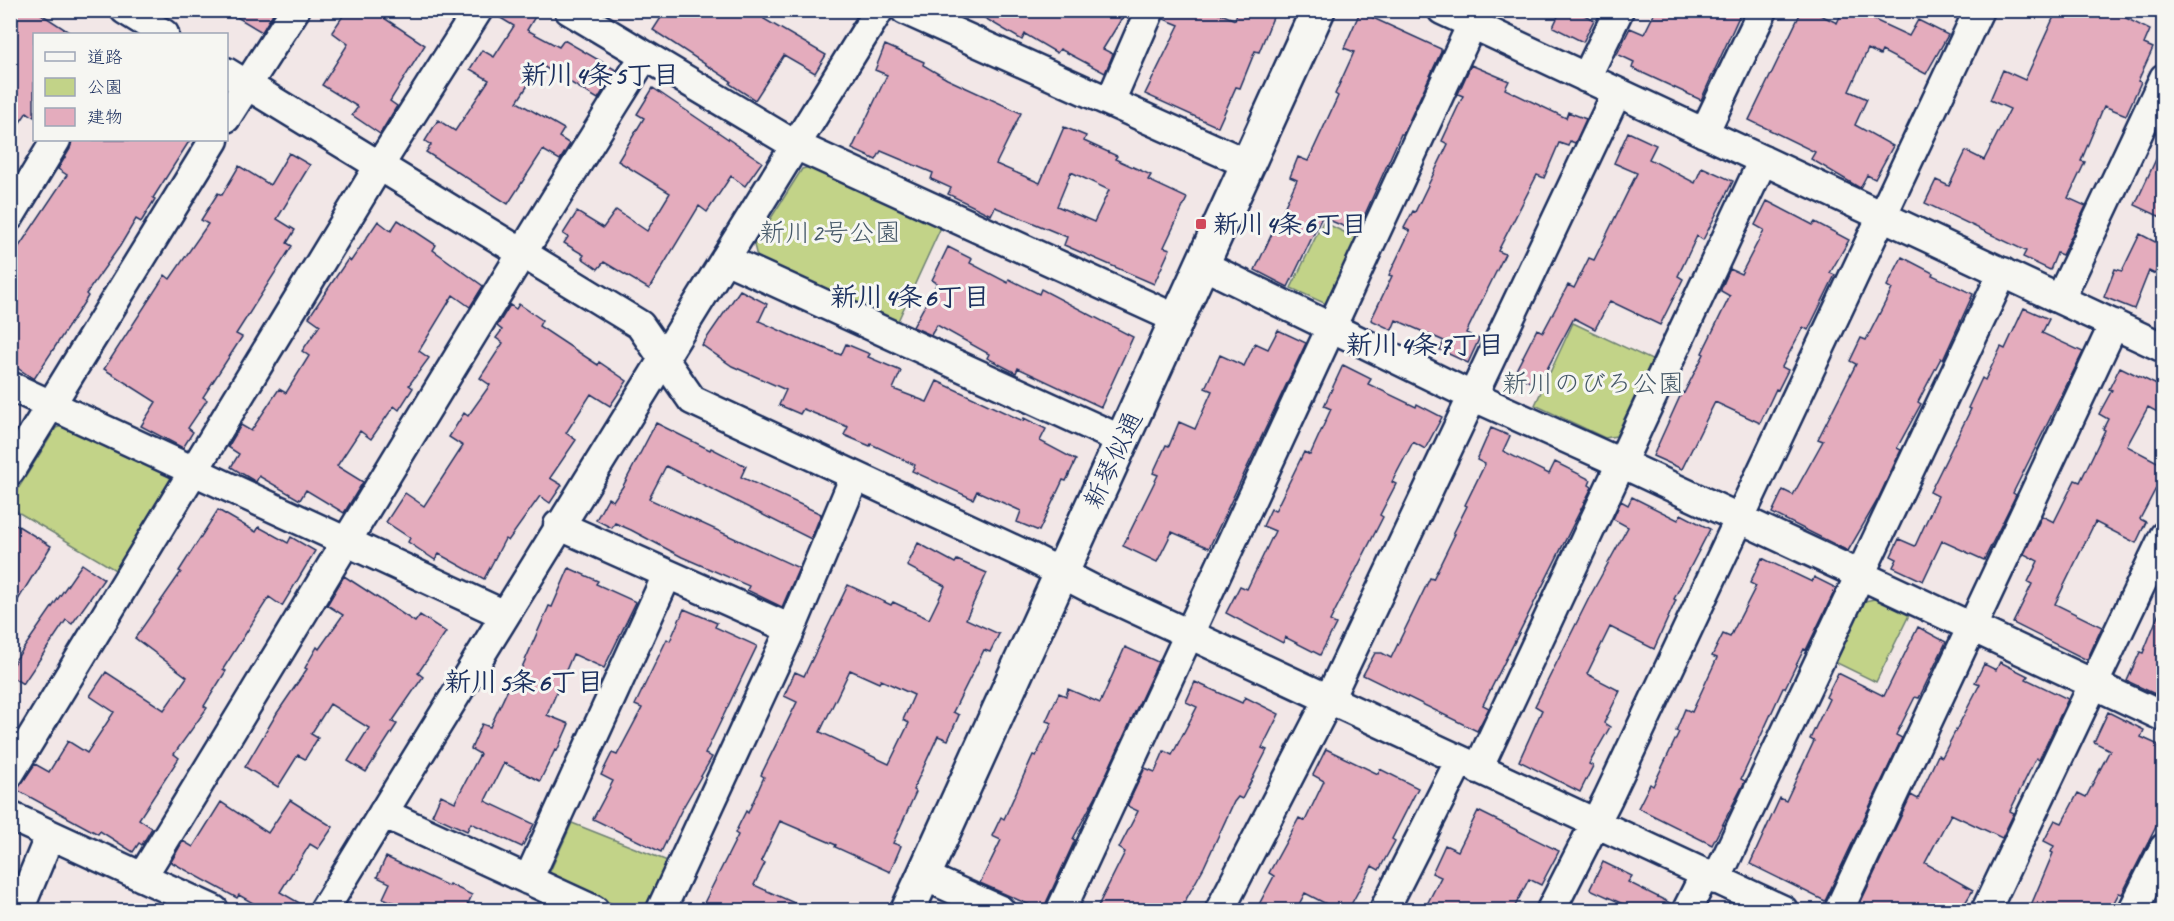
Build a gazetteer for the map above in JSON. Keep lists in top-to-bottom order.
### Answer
{
  "streets": {
    "street": ["新琴似通"]
  },
  "districts": [
    "新川4条5丁目",
    "新川4条6丁目",
    "新川4条7丁目",
    "新川5条6丁目"
  ],
  "parks": ["新川2号公園", "新川のびろ公園"],
  "places": {
    "transit": ["新川4条6丁目"]
  },
  "legend": ["道路", "公園", "建物"]
}
